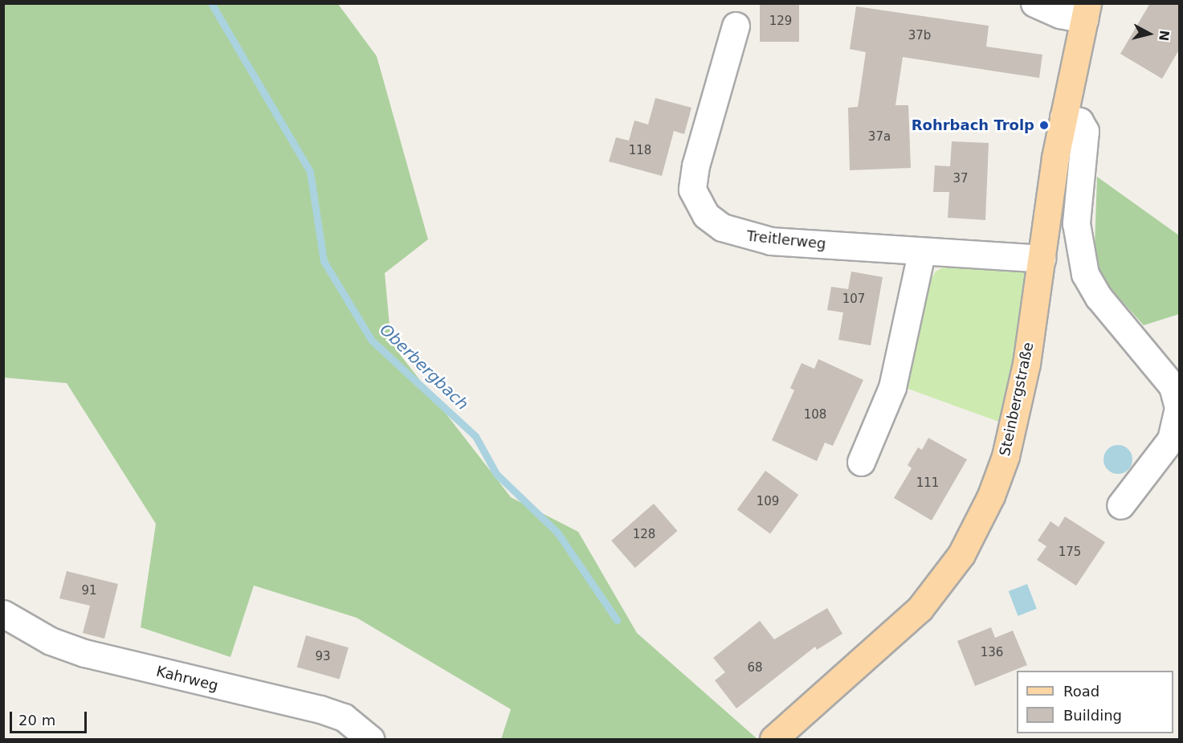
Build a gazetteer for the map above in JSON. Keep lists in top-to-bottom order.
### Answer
{
  "streets": {
    "main road": ["Steinbergstraße"],
    "street": ["Treitlerweg", "Kahrweg"]
  },
  "crossings": [
    ["Treitlerweg", "Steinbergstraße"]
  ],
  "water": ["Oberbergbach"],
  "places": ["Rohrbach Trolp"],
  "house_numbers": [
    "129",
    "37b",
    "37a",
    "118",
    "37",
    "107",
    "108",
    "111",
    "109",
    "128",
    "175",
    "91",
    "136",
    "93",
    "68"
  ],
  "legend": ["Road", "Building"],
  "scale_bar": "20 m",
  "north": "right"
}
